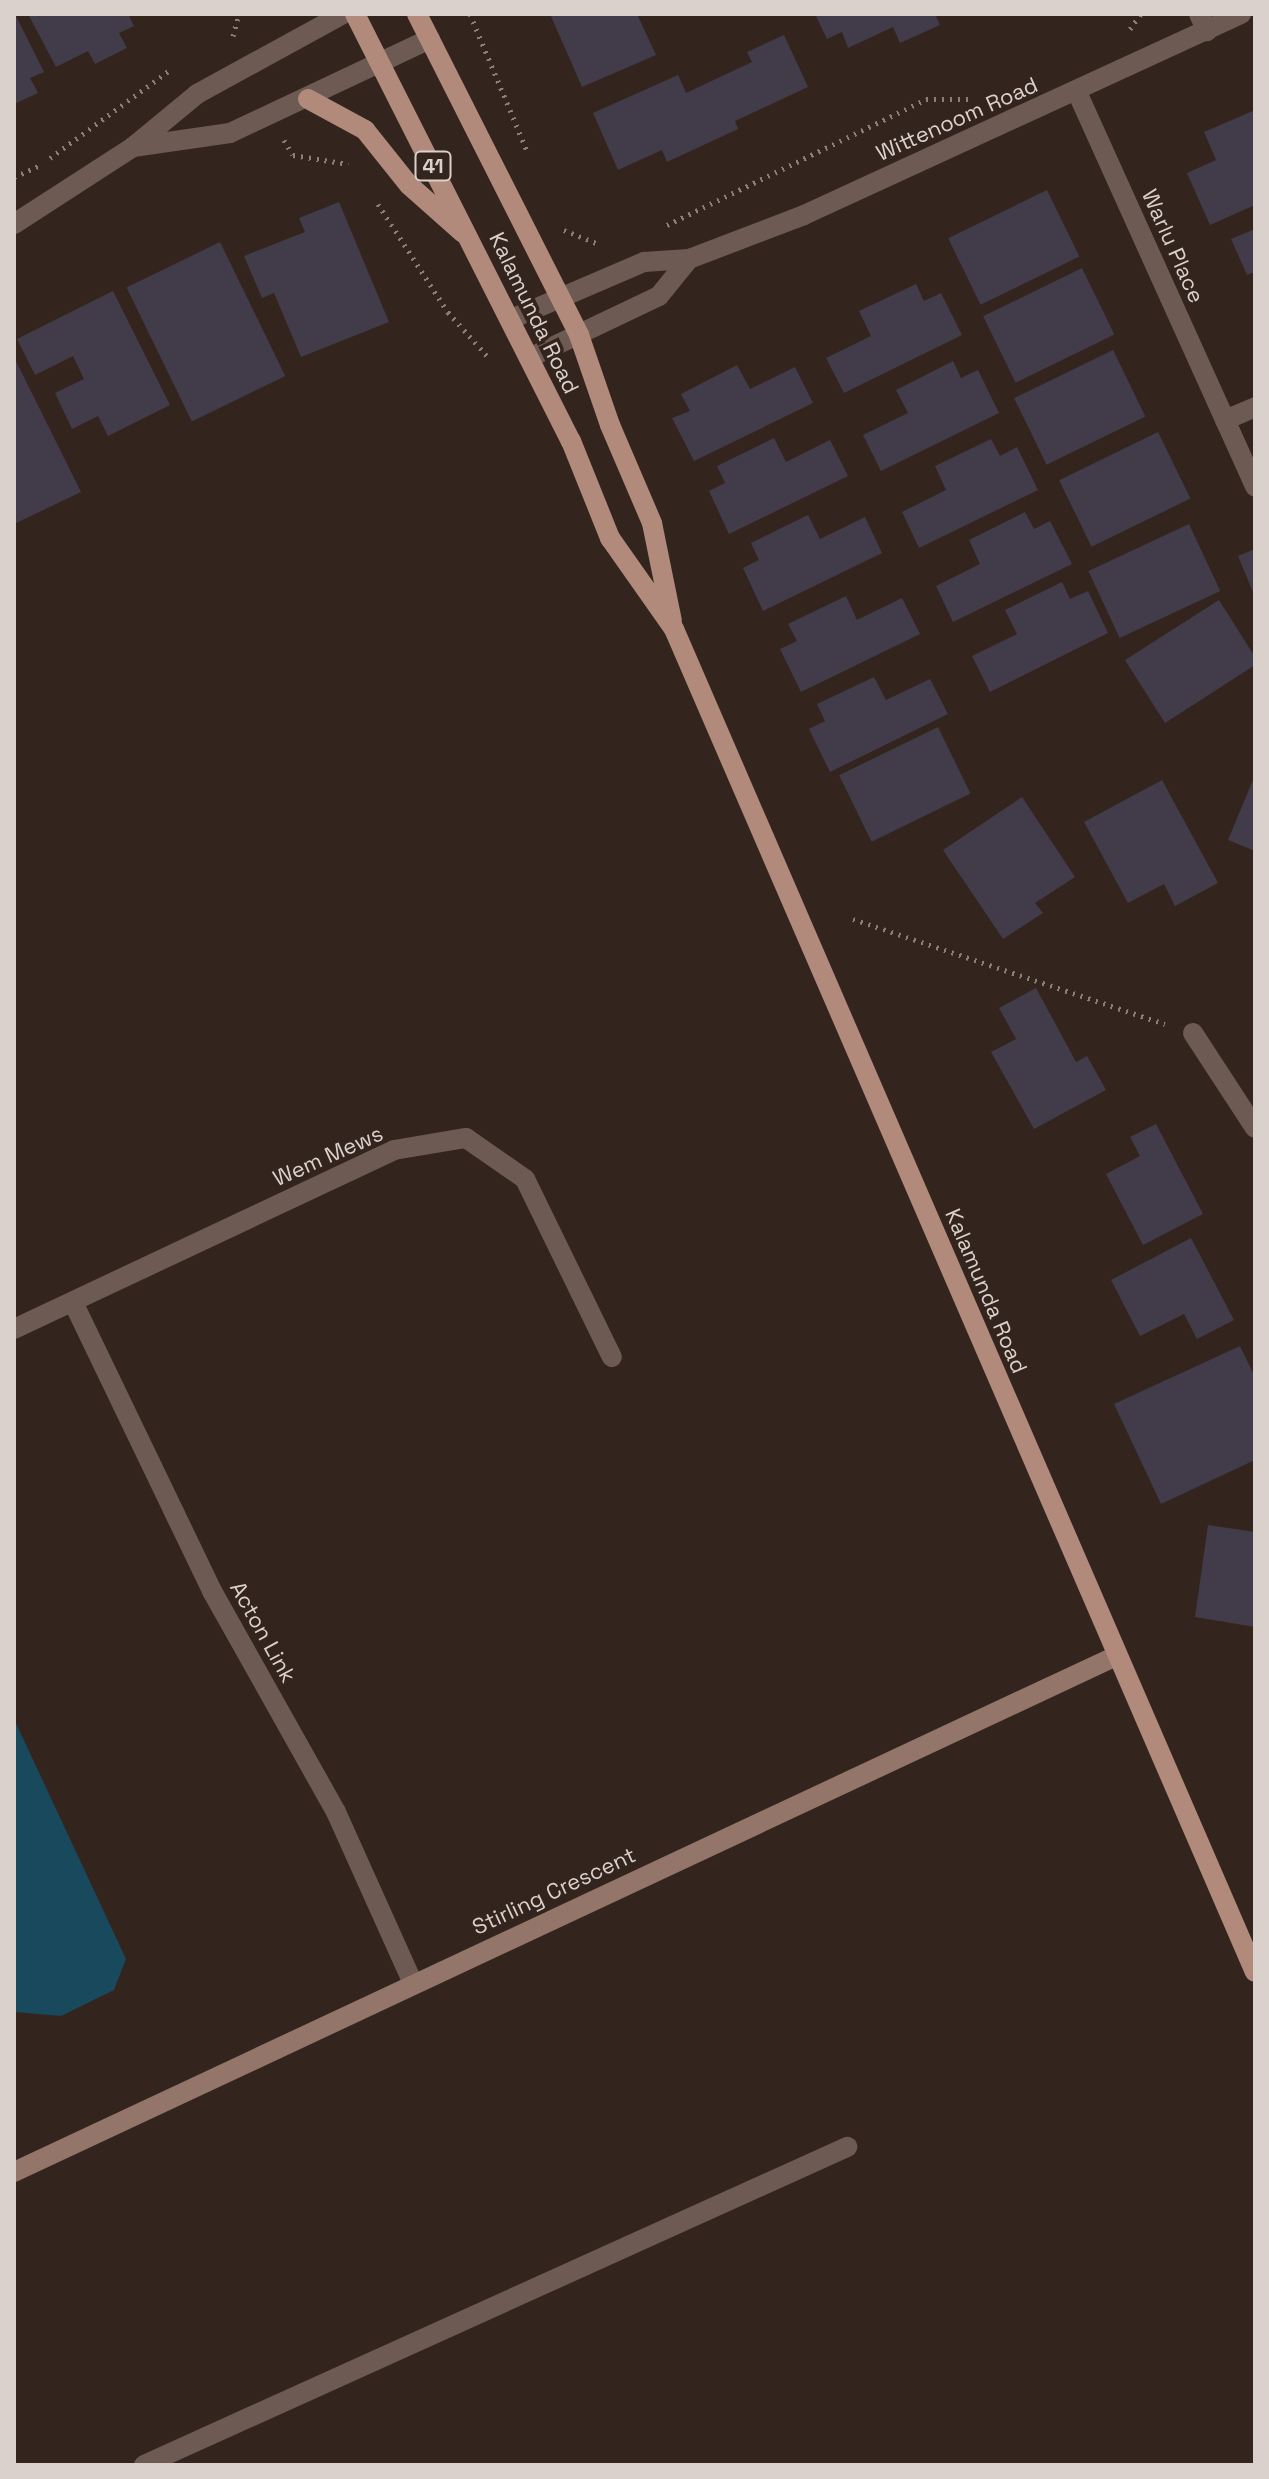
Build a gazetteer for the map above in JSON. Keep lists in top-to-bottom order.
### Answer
{
  "streets": {
    "main road": ["41", "Kalamunda Road", "Stirling Crescent"],
    "street": [
      "Wittenoom Road",
      "Warlu Place",
      "Wem Mews",
      "Acton Link"
    ]
  },
  "crossings": [
    ["Wittenoom Road", "Warlu Place"],
    ["Wittenoom Road", "Kalamunda Road"],
    ["Kalamunda Road", "Stirling Crescent"],
    ["Wem Mews", "Acton Link"],
    ["Acton Link", "Stirling Crescent"]
  ]
}
